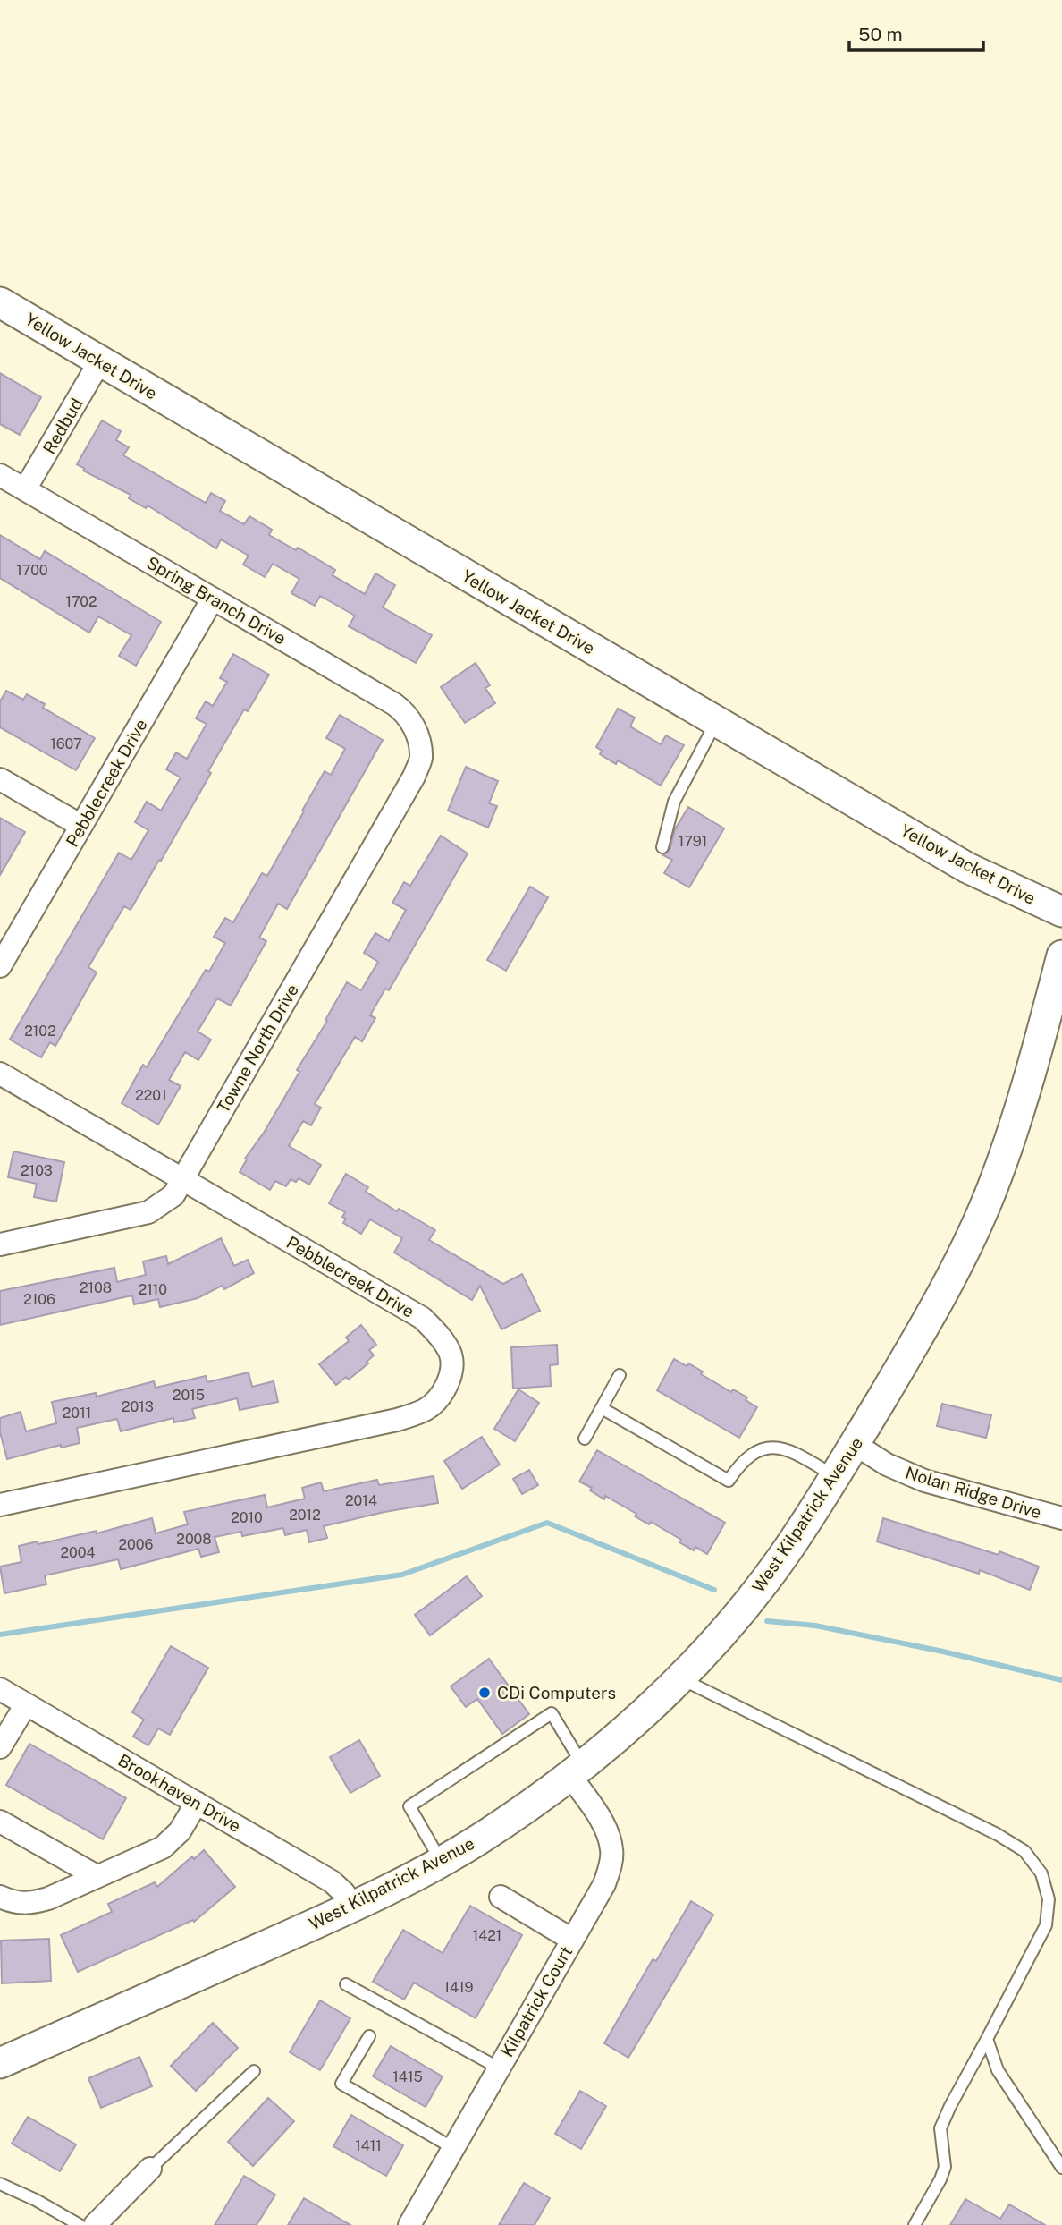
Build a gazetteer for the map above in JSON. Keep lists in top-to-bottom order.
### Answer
{
  "streets": {
    "main road": ["Yellow Jacket Drive", "West Kilpatrick Avenue"],
    "street": [
      "Redbud",
      "Spring Branch Drive",
      "Pebblecreek Drive",
      "Towne North Drive",
      "Nolan Ridge Drive",
      "Brookhaven Drive",
      "Kilpatrick Court"
    ]
  },
  "crossings": [
    ["Yellow Jacket Drive", "Redbud"],
    ["Redbud", "Spring Branch Drive"],
    ["Spring Branch Drive", "Pebblecreek Drive"],
    ["Spring Branch Drive", "Towne North Drive"],
    ["Pebblecreek Drive", "Towne North Drive"],
    ["Nolan Ridge Drive", "West Kilpatrick Avenue"],
    ["West Kilpatrick Avenue", "Brookhaven Drive"],
    ["West Kilpatrick Avenue", "Kilpatrick Court"]
  ],
  "places": ["CDi Computers"],
  "house_numbers": [
    "1700",
    "1702",
    "1607",
    "1791",
    "2102",
    "2201",
    "2103",
    "2108",
    "2110",
    "2106",
    "2015",
    "2013",
    "2011",
    "2014",
    "2012",
    "2010",
    "2008",
    "2006",
    "2004",
    "1421",
    "1419",
    "1415",
    "1411"
  ],
  "scale_bar": "50 m"
}
